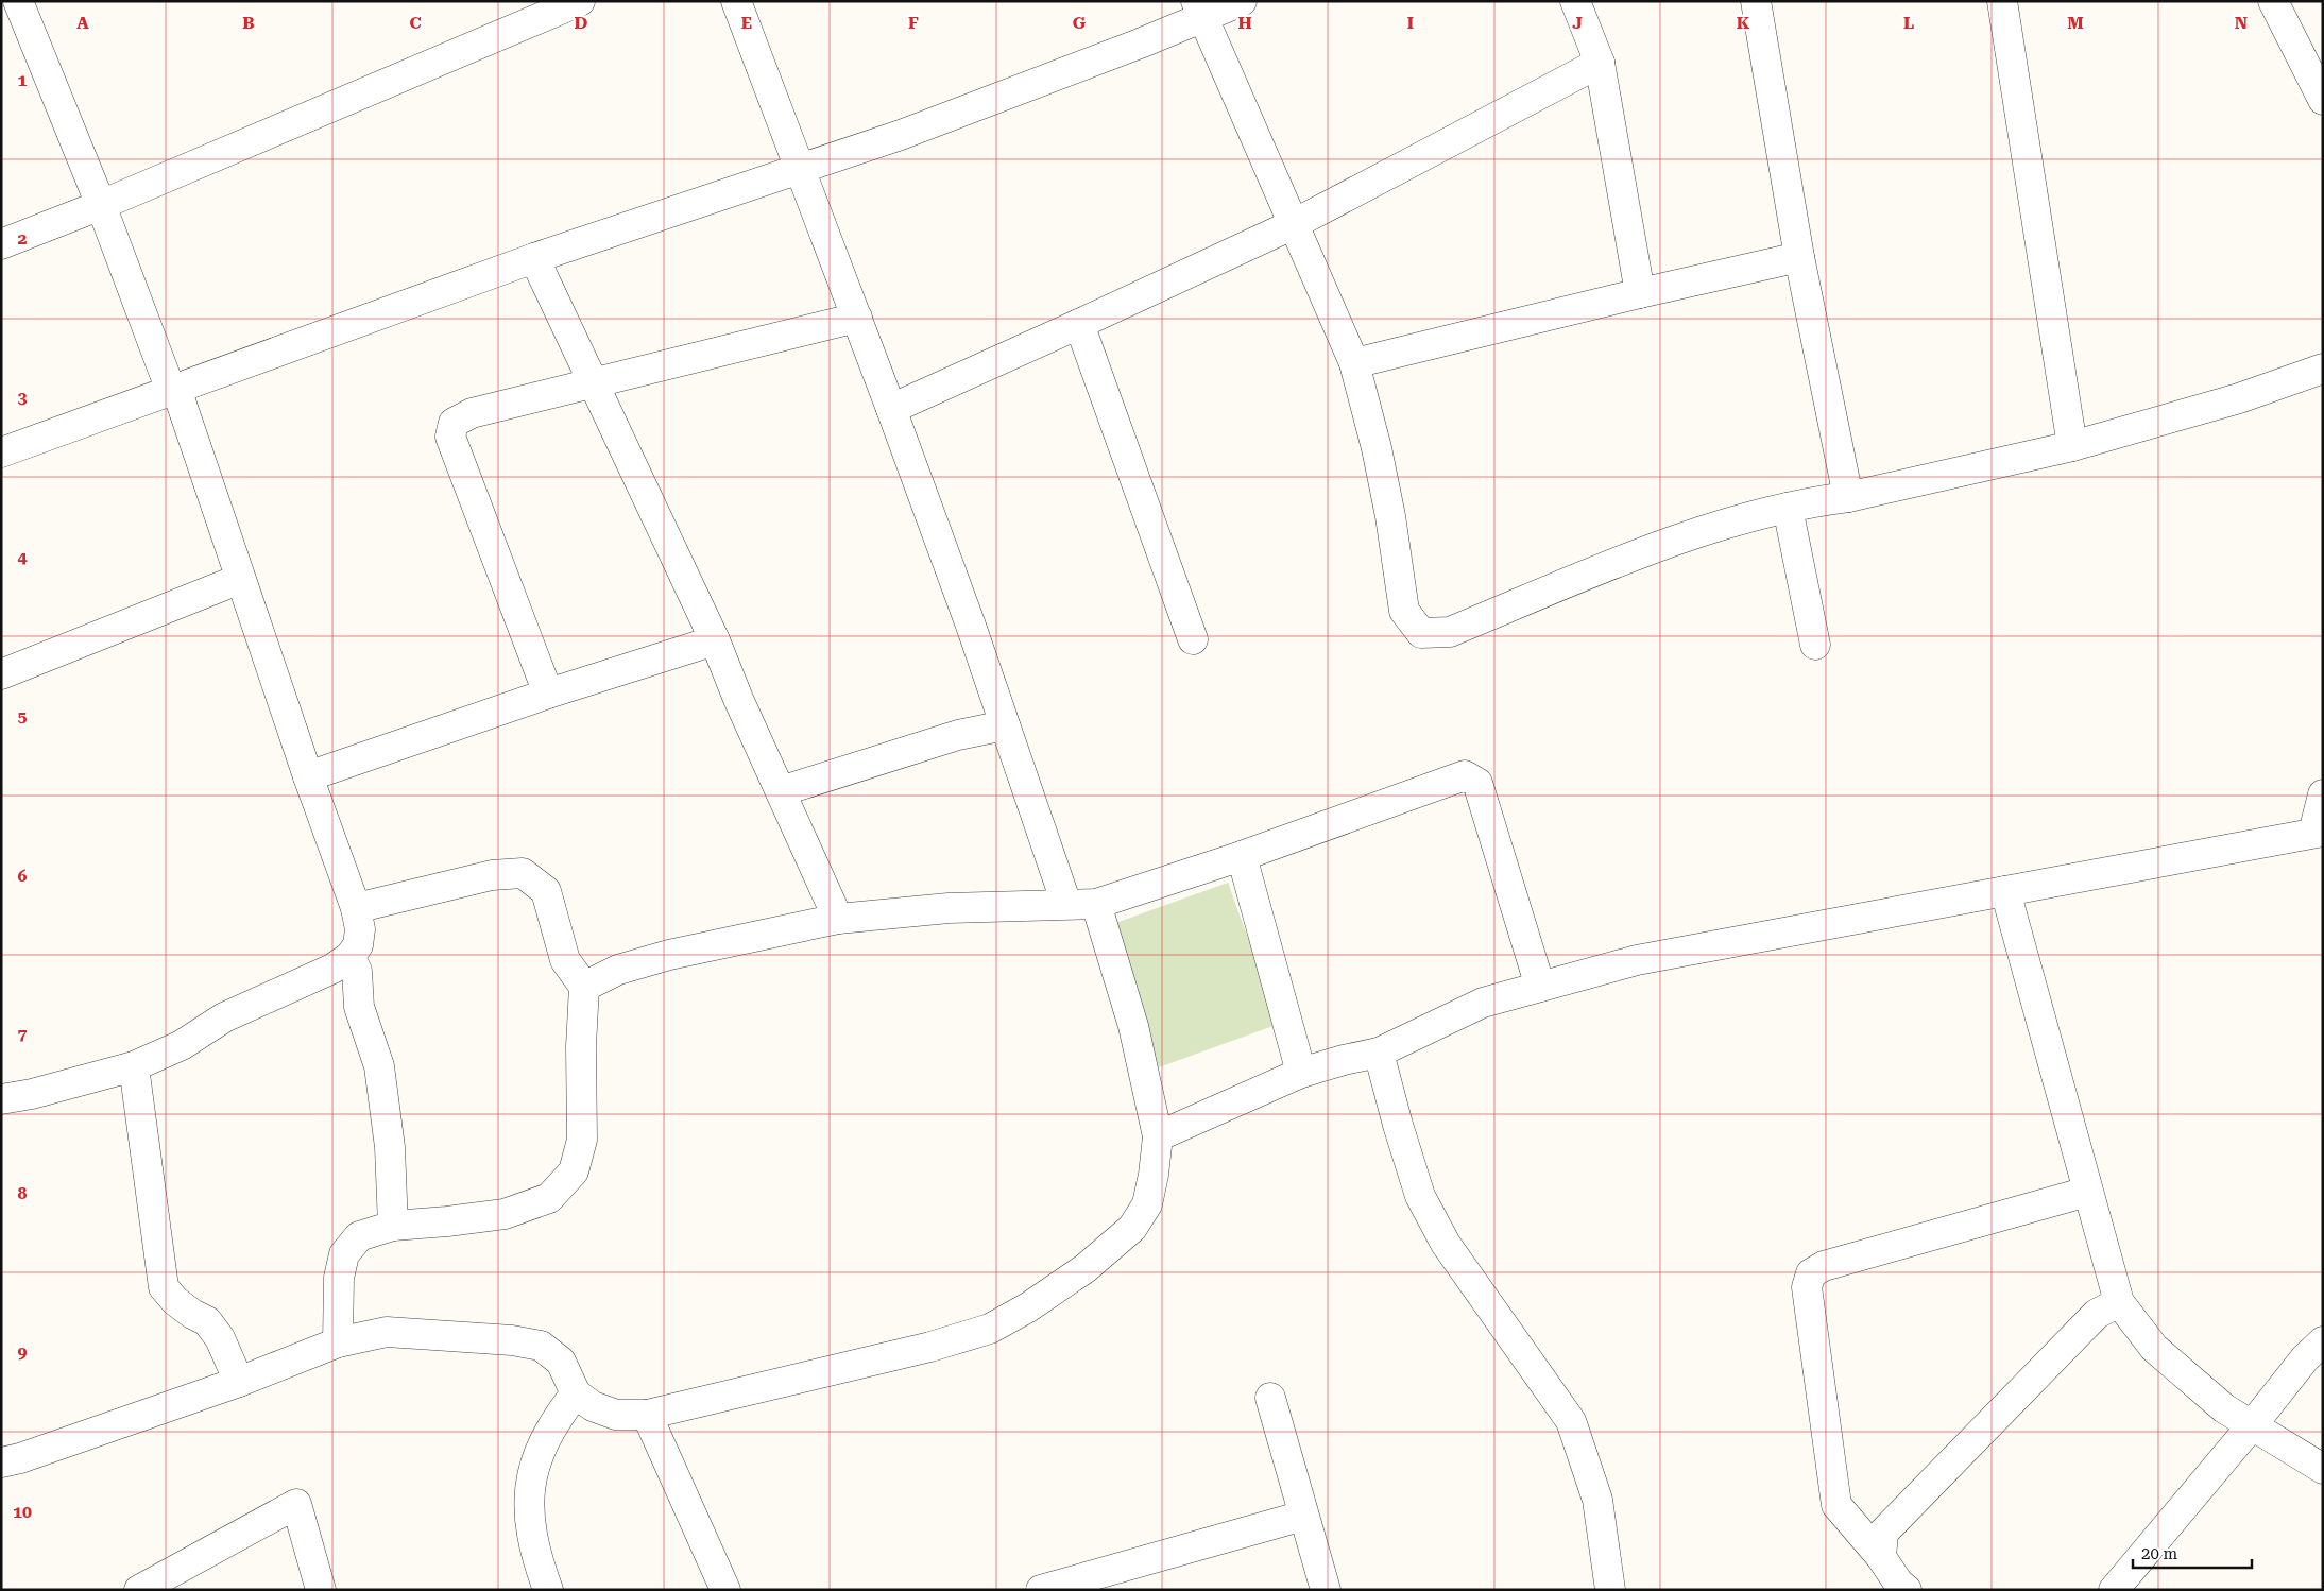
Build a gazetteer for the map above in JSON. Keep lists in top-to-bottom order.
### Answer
{
  "scale_bar": "20 m",
  "grid": {
    "columns": [
      "A",
      "B",
      "C",
      "D",
      "E",
      "F",
      "G",
      "H",
      "I",
      "J",
      "K",
      "L",
      "M",
      "N"
    ],
    "rows": [
      "1",
      "2",
      "3",
      "4",
      "5",
      "6",
      "7",
      "8",
      "9",
      "10"
    ]
  }
}
